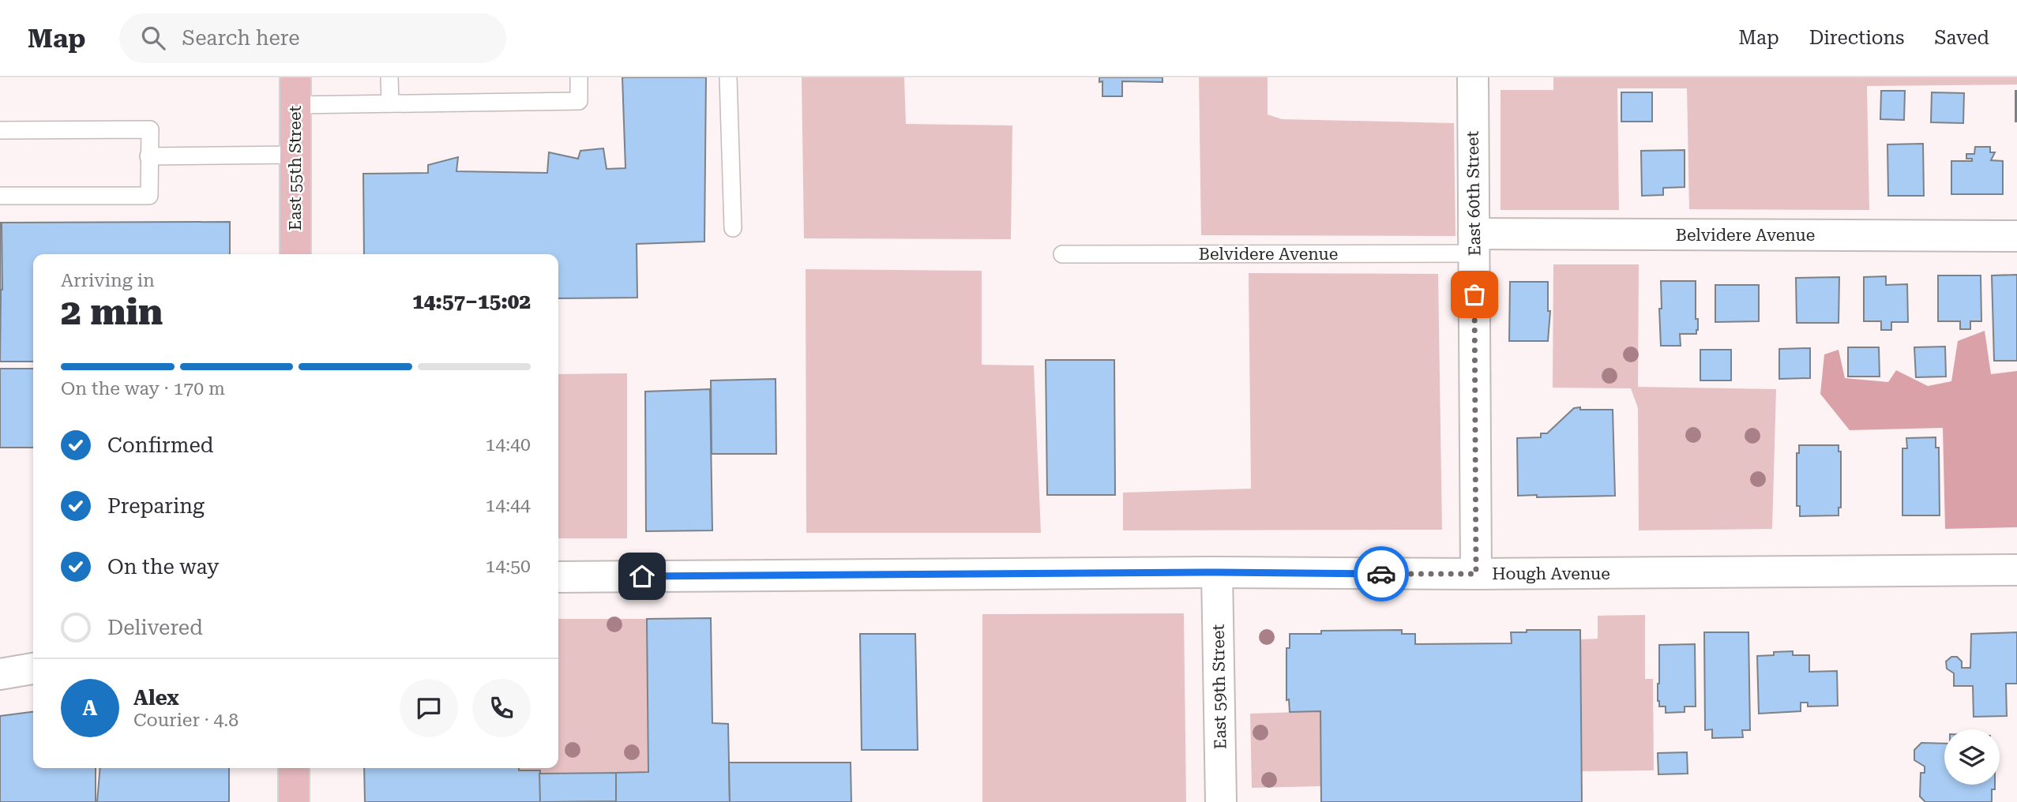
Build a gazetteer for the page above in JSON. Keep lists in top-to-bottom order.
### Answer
{
  "streets": {
    "main road": ["East 55th Street"],
    "street": [
      "East 60th Street",
      "Belvidere Avenue",
      "Hough Avenue",
      "East 59th Street"
    ]
  },
  "crossings": [
    ["East 60th Street", "Belvidere Avenue"],
    ["East 60th Street", "Hough Avenue"],
    ["Hough Avenue", "East 59th Street"]
  ],
  "page": {
    "header": "Map",
    "search": "Search here",
    "nav": ["Map", "Directions", "Saved"],
    "heading": ["2 min", "Arriving in", "14:57–15:02"],
    "panel": ["Alex", "Courier · 4.8"],
    "bar": "On the way · 170 m",
    "list": [
      ["Confirmed", "14:40"],
      ["Preparing", "14:44"],
      ["On the way", "14:50"],
      "Delivered"
    ],
    "round": "A"
  }
}
